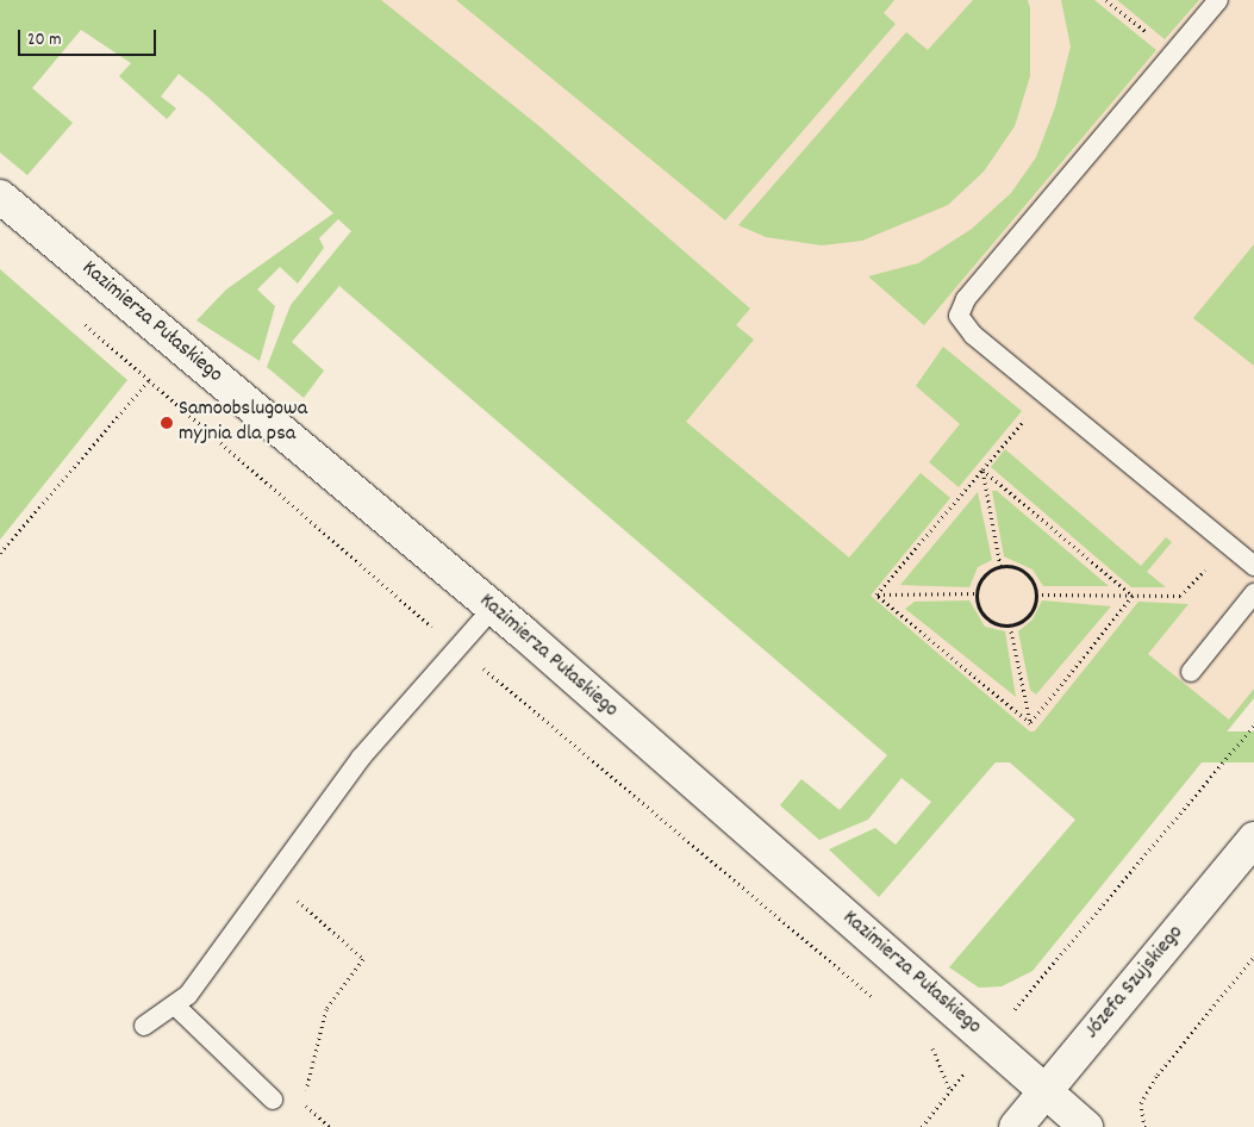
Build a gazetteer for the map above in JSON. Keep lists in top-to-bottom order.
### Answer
{
  "streets": {
    "street": ["Kazimierza Pułaskiego", "Józefa Szujskiego"]
  },
  "crossings": [
    ["Kazimierza Pułaskiego", "Józefa Szujskiego"]
  ],
  "places": ["Samoobslugowa myjnia dla psa"],
  "scale_bar": "20 m"
}
